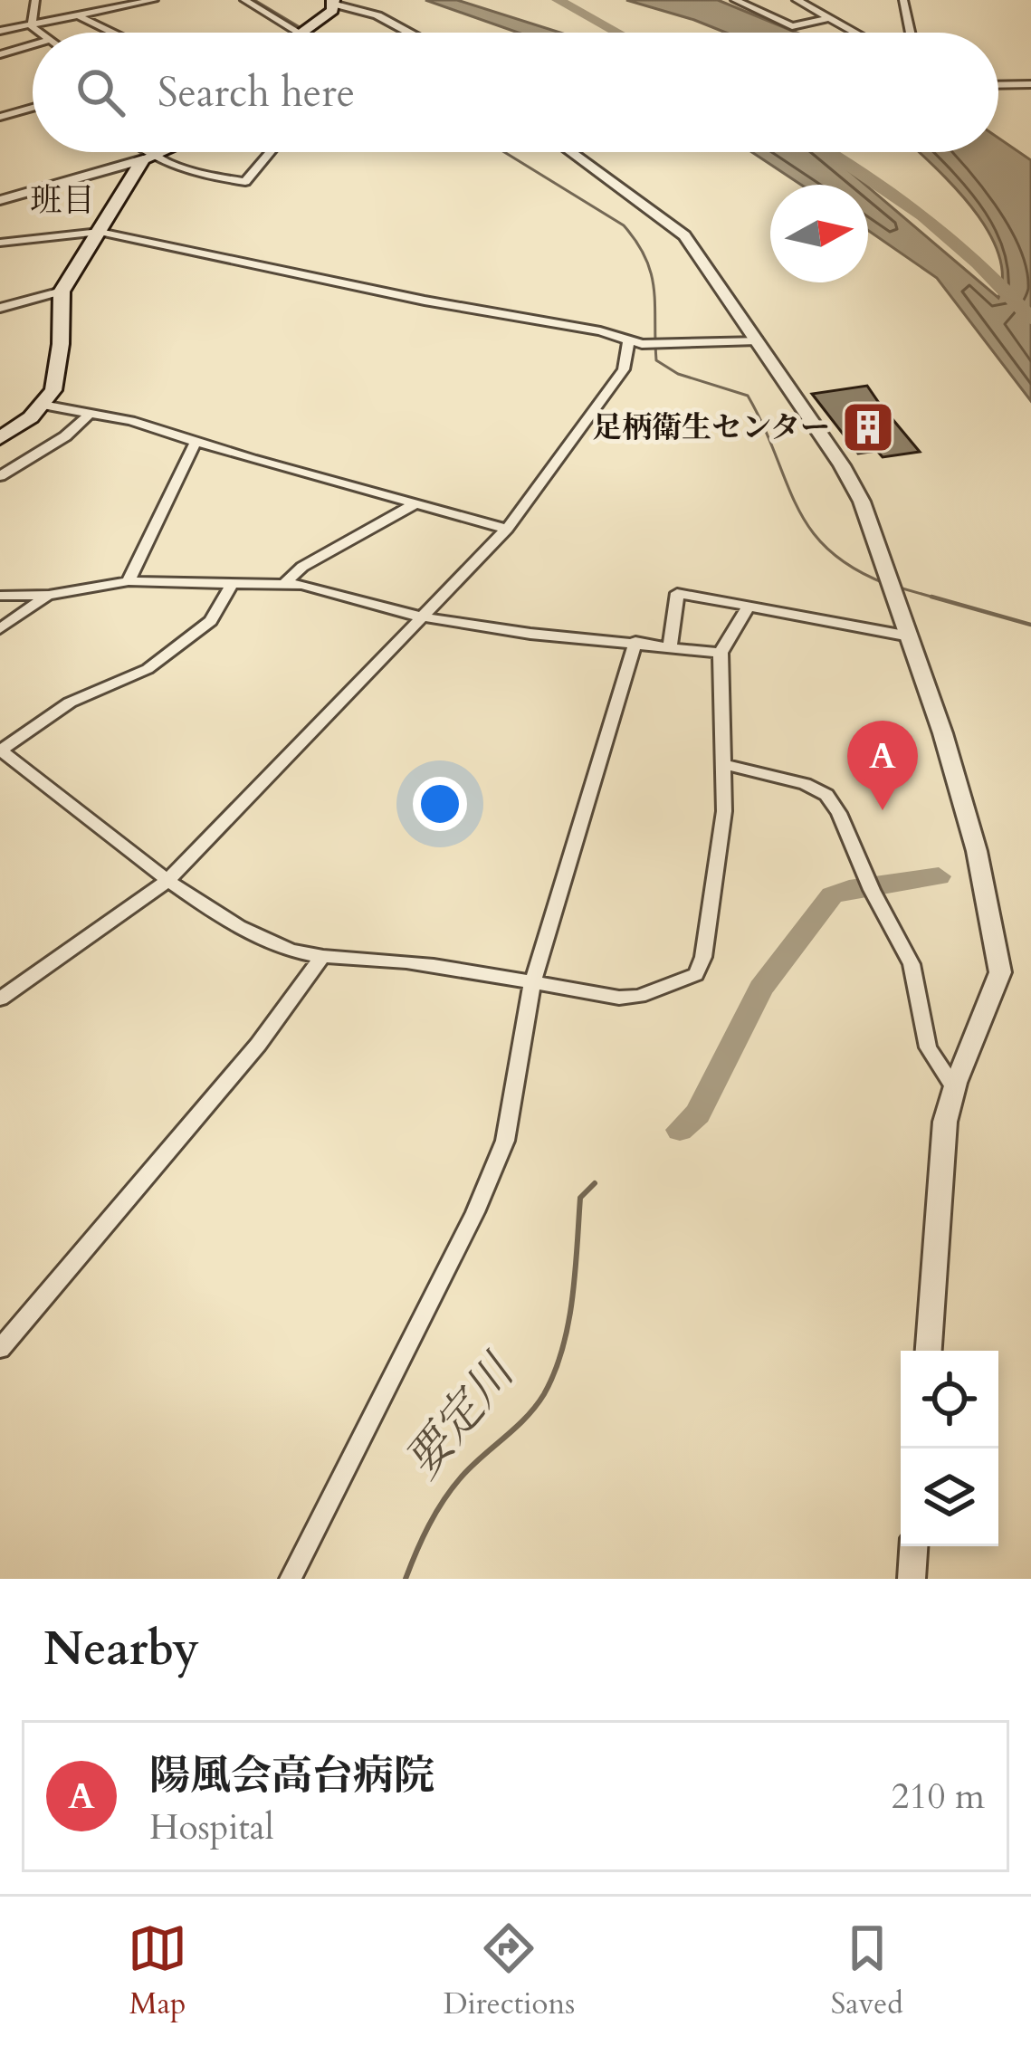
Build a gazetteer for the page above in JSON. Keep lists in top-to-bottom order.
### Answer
{
  "districts": ["班目"],
  "water": ["要定川"],
  "places": {
    "building": ["足柄衛生センター"]
  },
  "north": "right",
  "page": {
    "search": "Search here",
    "pins": "A",
    "heading": "Nearby",
    "list": [
      {
        "mark": "A",
        "name": "陽風会高台病院",
        "note": "Hospital",
        "value": "210 m"
      }
    ],
    "nav": ["Map", "Directions", "Saved"]
  }
}
